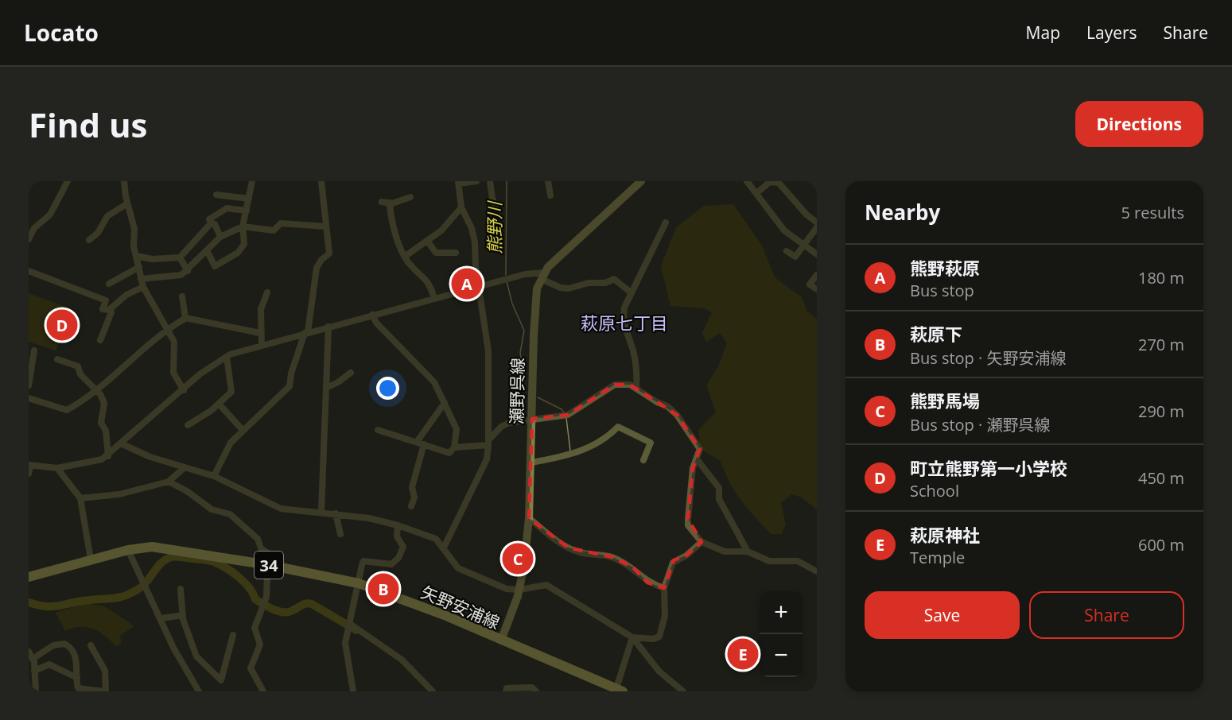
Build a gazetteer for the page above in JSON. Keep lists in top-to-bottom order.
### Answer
{
  "streets": {
    "main road": ["瀬野呉線", "34", "矢野安浦線"]
  },
  "crossings": [
    ["瀬野呉線", "矢野安浦線"]
  ],
  "districts": ["萩原七丁目"],
  "water": ["熊野川"],
  "page": {
    "header": "Locato",
    "nav": ["Map", "Layers", "Share"],
    "buttons": [
      "Directions",
      ["Save", "Share"]
    ],
    "title": "Find us",
    "heading": ["Nearby", "5 results"],
    "list": [
      {
        "mark": "A",
        "name": "熊野萩原",
        "note": "Bus stop",
        "value": "180 m"
      },
      {
        "mark": "B",
        "name": "萩原下",
        "note": "Bus stop · 矢野安浦線",
        "value": "270 m"
      },
      {
        "mark": "C",
        "name": "熊野馬場",
        "note": "Bus stop · 瀬野呉線",
        "value": "290 m"
      },
      {
        "mark": "D",
        "name": "町立熊野第一小学校",
        "note": "School",
        "value": "450 m"
      },
      {
        "mark": "E",
        "name": "萩原神社",
        "note": "Temple",
        "value": "600 m"
      }
    ],
    "pins": [
      "A",
      "D",
      "C",
      "B",
      "E"
    ],
    "map_buttons": ["+", "−"]
  }
}
